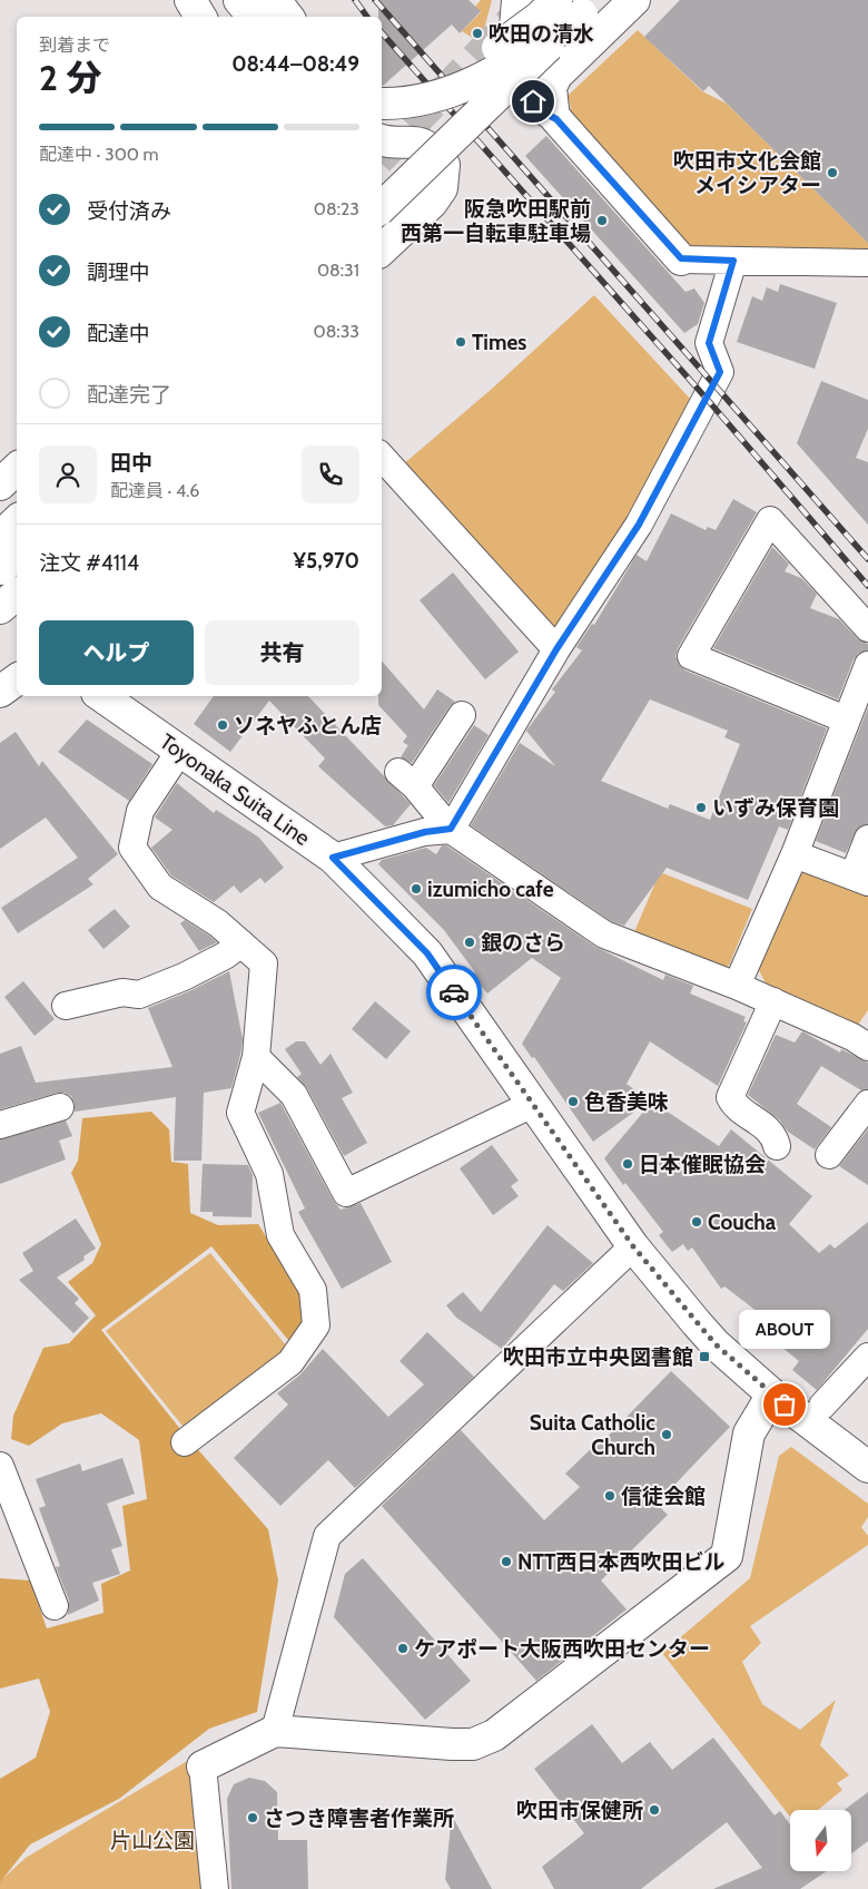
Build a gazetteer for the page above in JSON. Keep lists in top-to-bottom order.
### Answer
{
  "streets": {
    "main road": ["Toyonaka Suita Line"]
  },
  "parks": ["片山公園"],
  "places": {
    "other": [
      "吹田の清水",
      "吹田市文化会館 メイシアター",
      "阪急吹田駅前 西第一自転車駐車場",
      "Times",
      "ソネヤふとん店",
      "いずみ保育園",
      "izumicho cafe",
      "銀のさら",
      "色香美味",
      "日本催眠協会",
      "Coucha",
      "ABOUT",
      "Suita Catholic Church",
      "信徒会館",
      "NTT西日本西吹田ビル",
      "ケアポート大阪西吹田センター",
      "吹田市保健所",
      "さつき障害者作業所"
    ],
    "transit": ["吹田市立中央図書館"]
  },
  "north": "bottom",
  "page": {
    "heading": ["2 分", "到着まで", "08:44–08:49"],
    "panel": [
      "田中",
      "配達員 · 4.6",
      "注文 #4114",
      "¥5,970"
    ],
    "bar": "配達中 · 300 m",
    "list": [
      ["受付済み", "08:23"],
      ["調理中", "08:31"],
      ["配達中", "08:33"],
      "配達完了"
    ],
    "buttons": ["ヘルプ", "共有"],
    "bubble": "ABOUT"
  }
}
